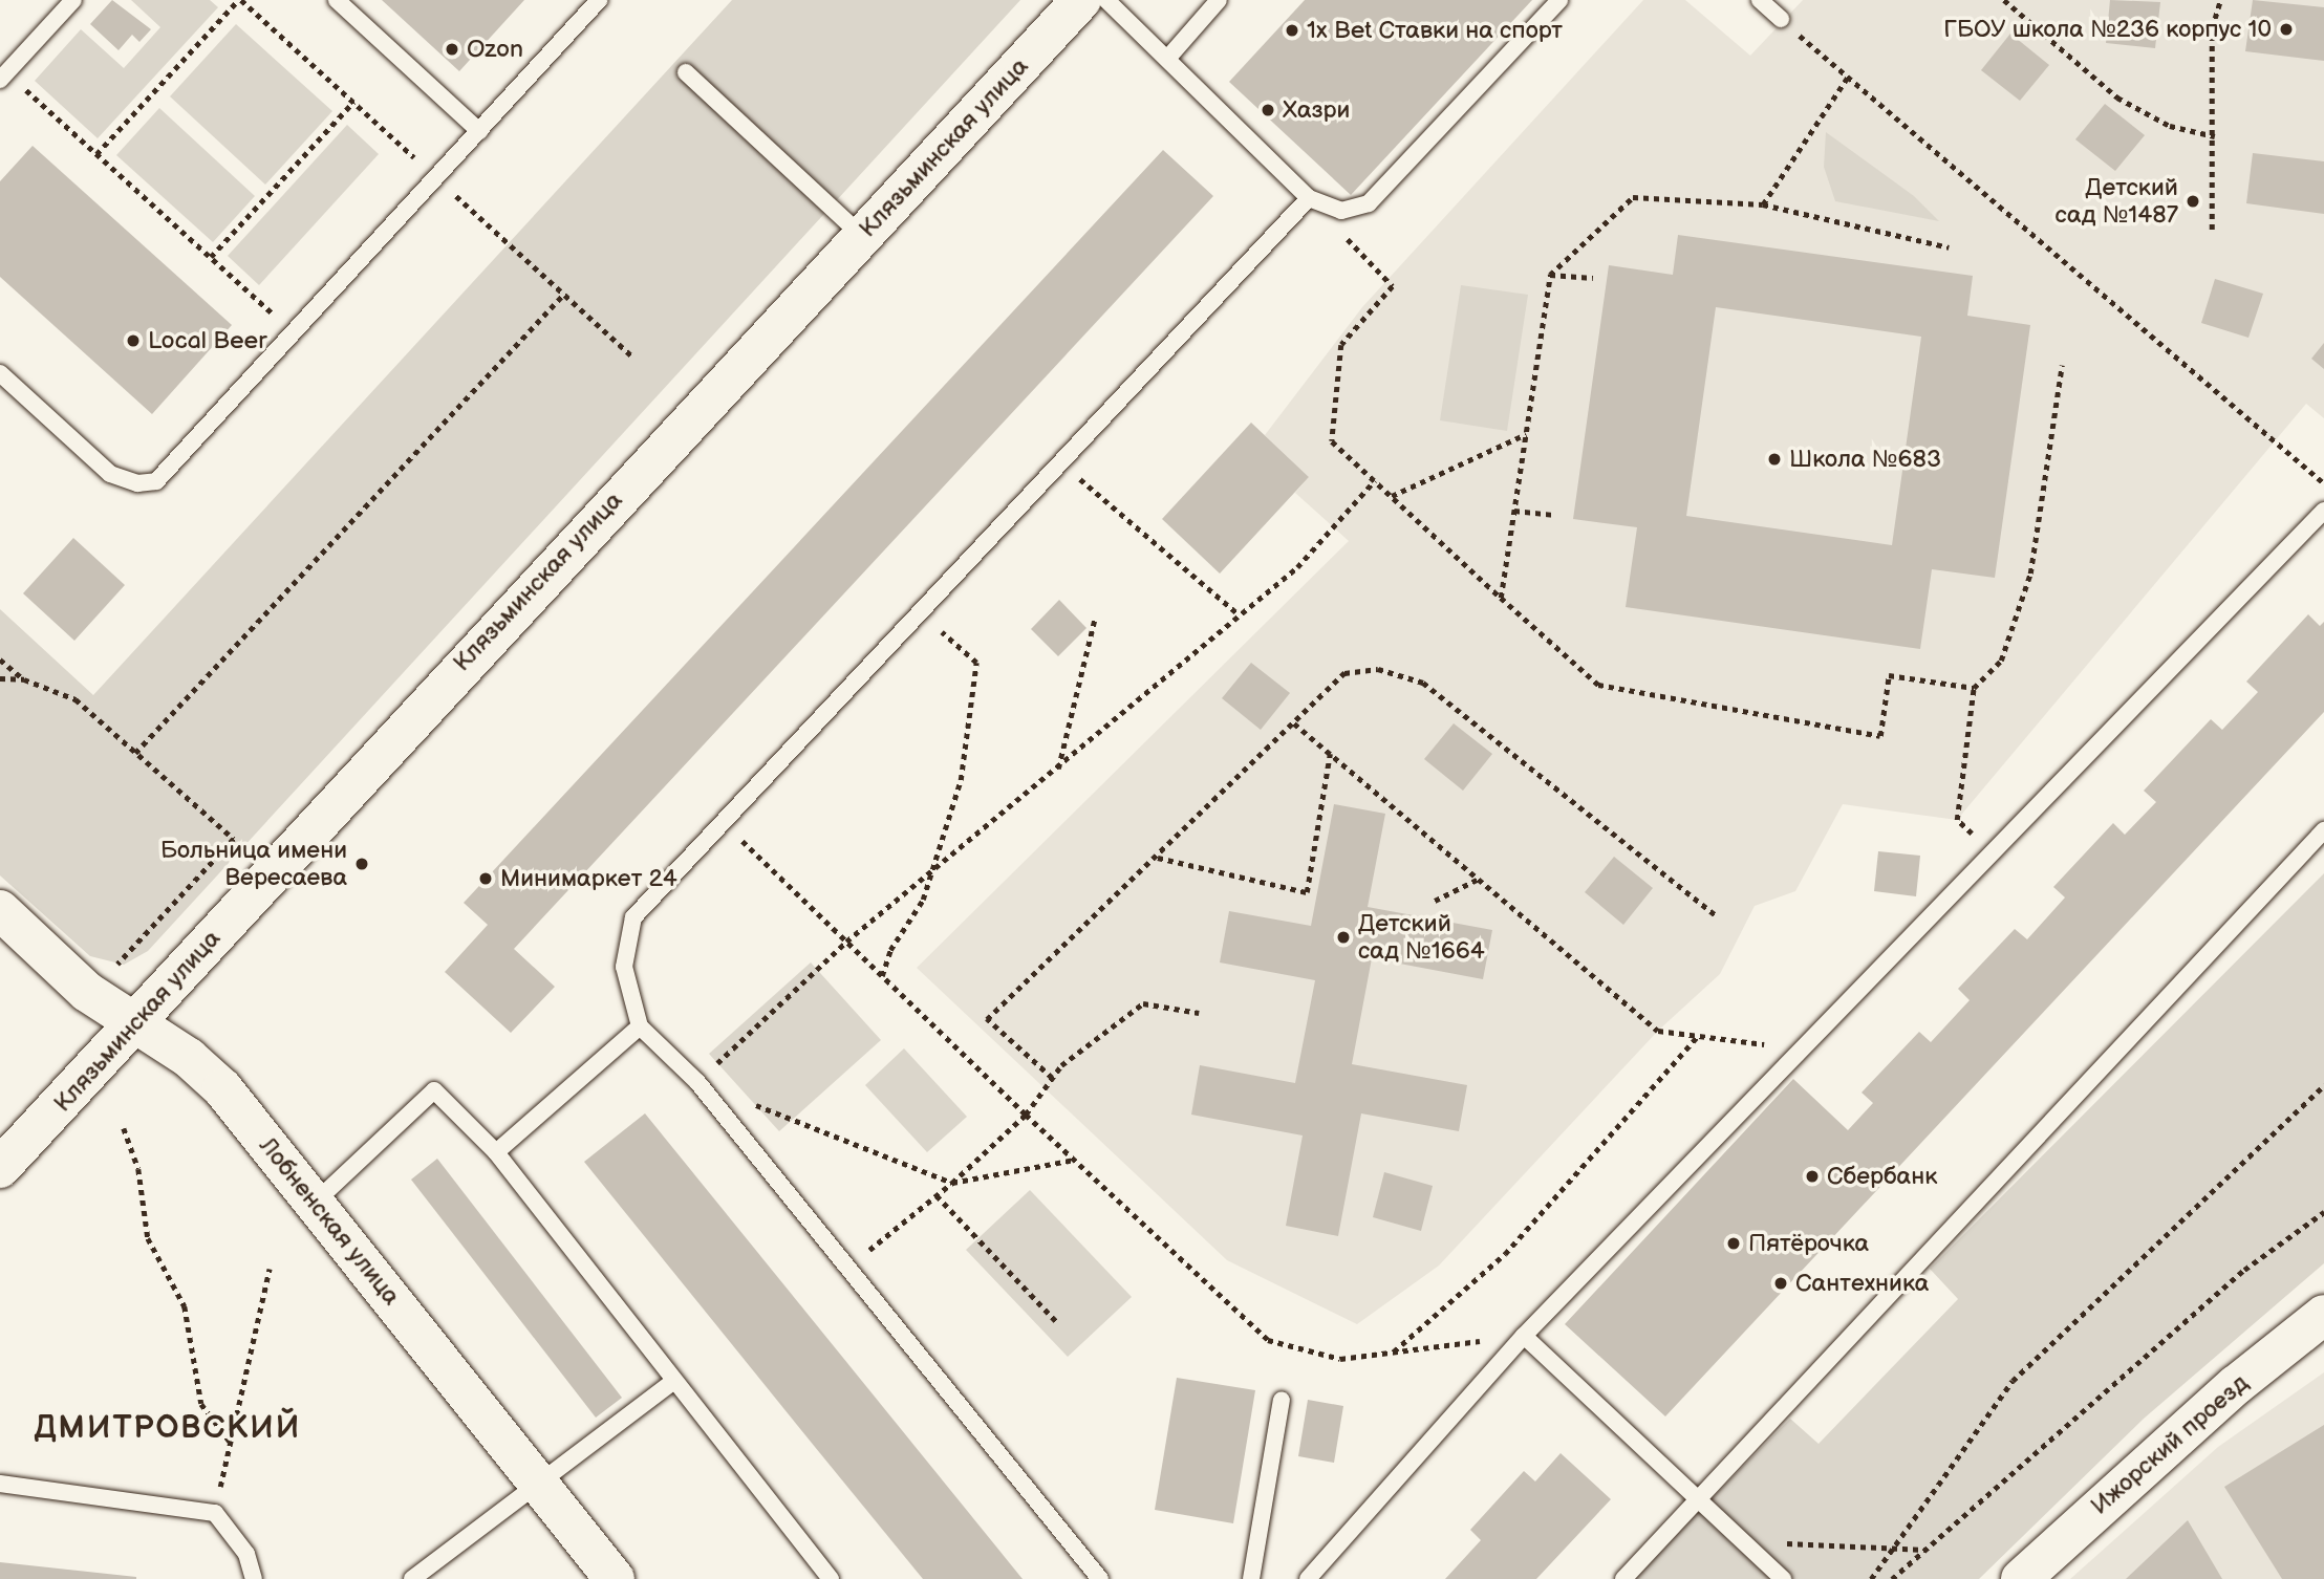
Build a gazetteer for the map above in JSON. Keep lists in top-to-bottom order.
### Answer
{
  "streets": {
    "street": ["Клязьминская улица", "Лобненская улица", "Ижорский проезд"]
  },
  "crossings": [
    ["Клязьминская улица", "Лобненская улица"]
  ],
  "districts": ["ДМИТРОВСКИЙ"],
  "places": [
    "ГБОУ школа №236 корпус 10",
    "1x Bet Ставки на спорт",
    "Ozon",
    "Хазри",
    "Детский сад №1487",
    "Local Beer",
    "Школа №683",
    "Больница имени Вересаева",
    "Минимаркет 24",
    "Детский сад №1664",
    "Сбербанк",
    "Пятёрочка",
    "Сантехника"
  ]
}
